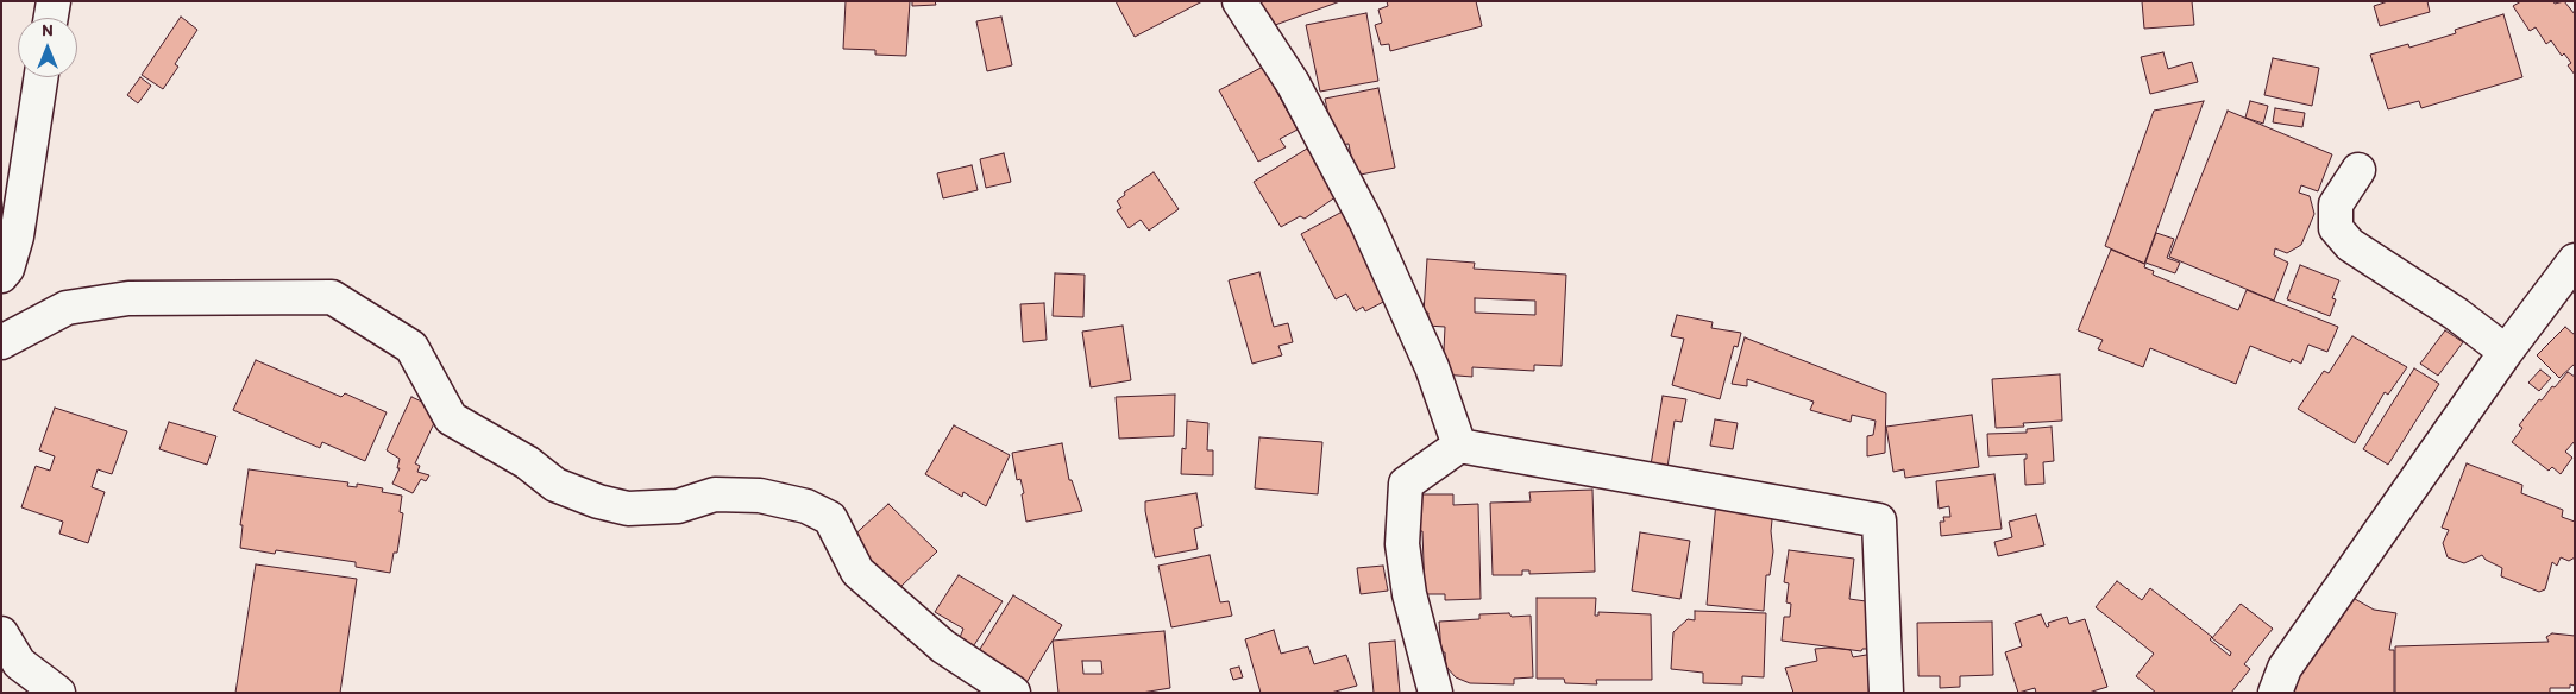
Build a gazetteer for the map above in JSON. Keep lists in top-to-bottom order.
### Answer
{
  "north": "top"
}
